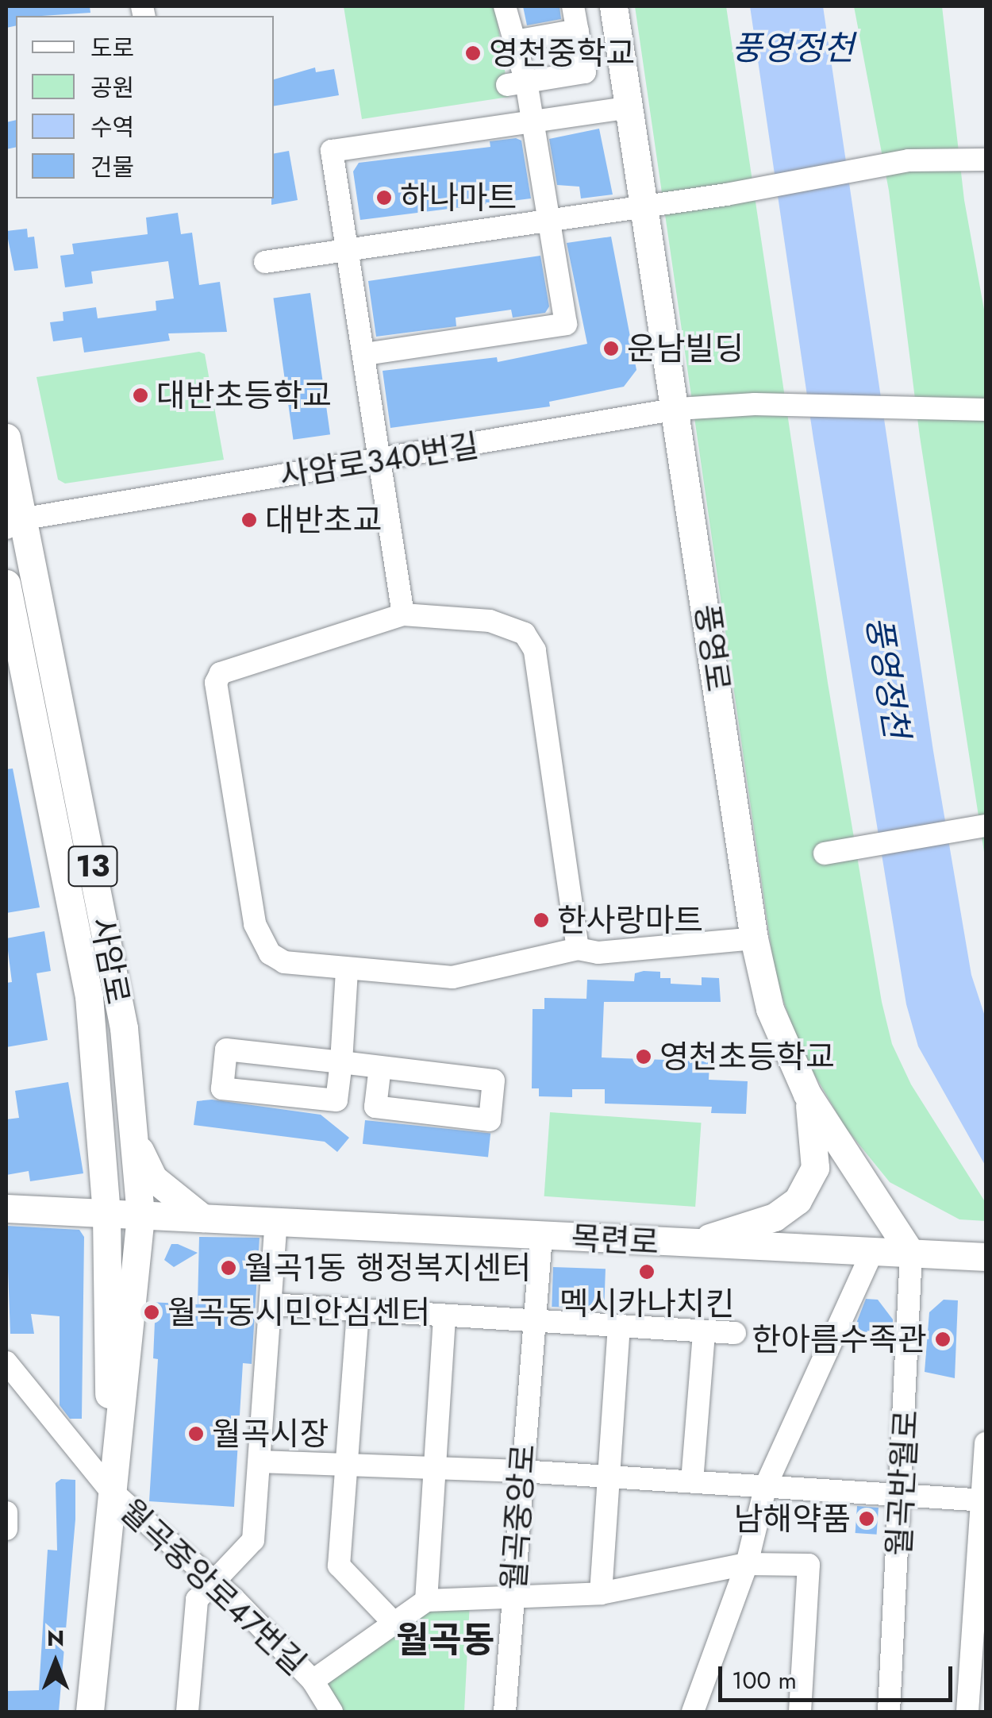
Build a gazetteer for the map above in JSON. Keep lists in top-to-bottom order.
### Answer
{
  "streets": {
    "main road": [
      "풍영로",
      "13",
      "사암로",
      "목련로"
    ],
    "street": [
      "사암로340번길",
      "월곡반월로",
      "월곡중앙로",
      "월곡중앙로47번길"
    ]
  },
  "crossings": [
    ["사암로340번길", "풍영로"],
    ["사암로340번길", "사암로"],
    ["풍영로", "목련로"],
    ["풍영로", "월곡반월로"],
    ["사암로", "목련로"],
    ["사암로", "월곡중앙로47번길"],
    ["목련로", "월곡반월로"],
    ["목련로", "월곡중앙로"]
  ],
  "districts": ["월곡동"],
  "water": ["풍영정천"],
  "places": [
    "영천중학교",
    "하나마트",
    "운남빌딩",
    "대반초등학교",
    "대반초교",
    "한사랑마트",
    "영천초등학교",
    "월곡1동 행정복지센터",
    "멕시카나치킨",
    "월곡동시민안심센터",
    "한아름수족관",
    "월곡시장",
    "남해약품"
  ],
  "legend": [
    "도로",
    "공원",
    "수역",
    "건물"
  ],
  "scale_bar": "100 m",
  "north": "top"
}
